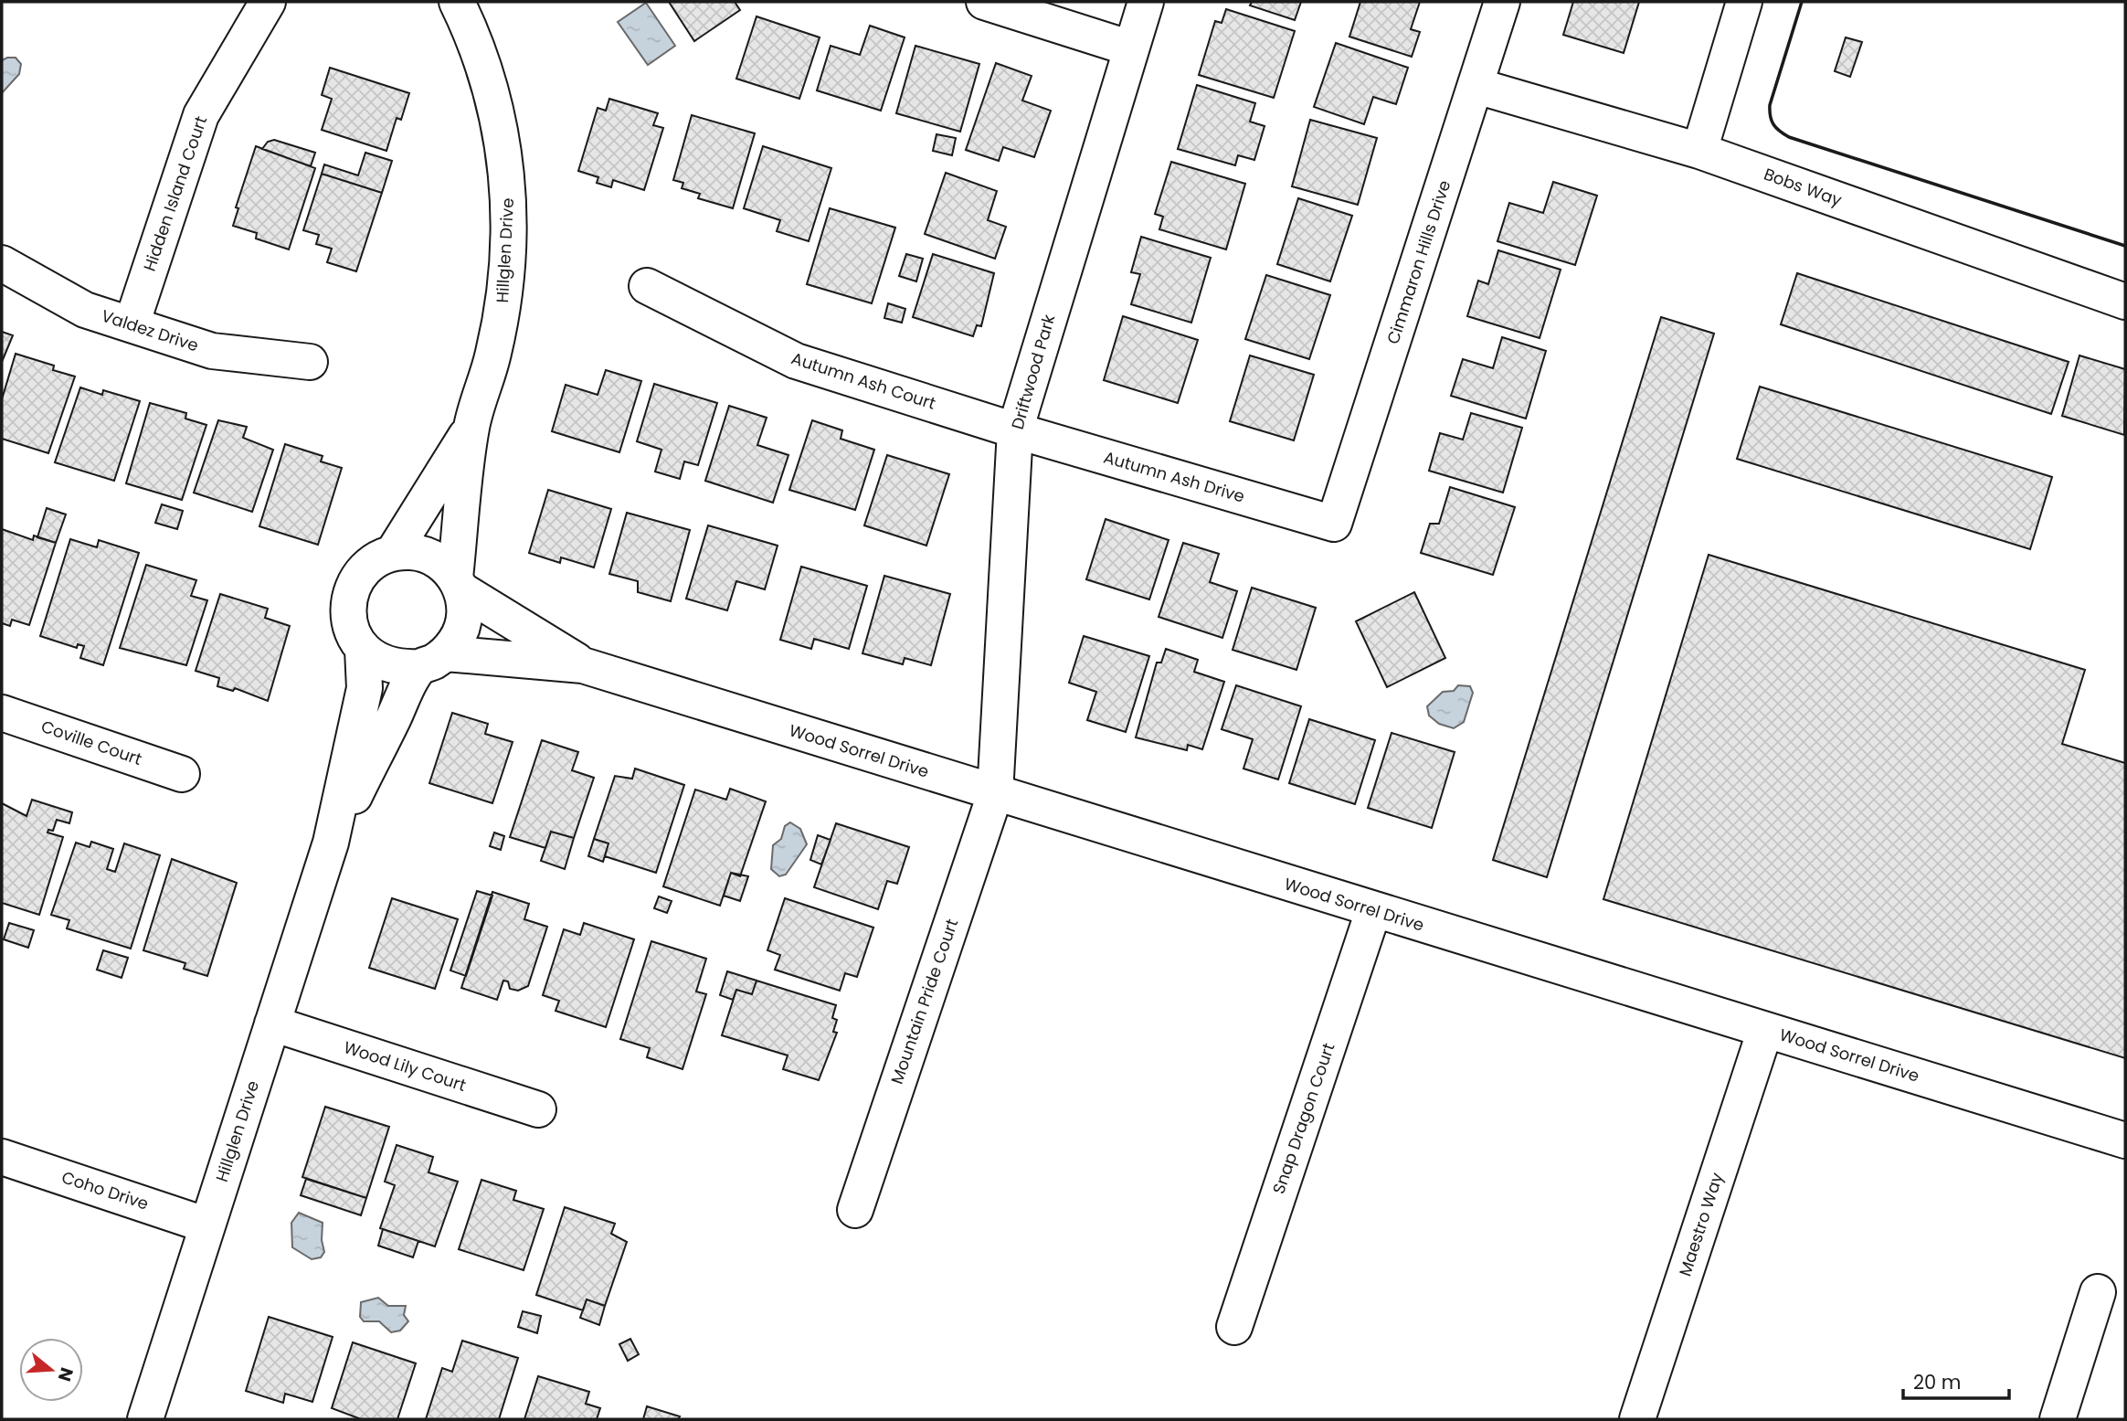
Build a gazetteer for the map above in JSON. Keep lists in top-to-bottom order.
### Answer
{
  "streets": {
    "street": [
      "Bobs Way",
      "Hidden Island Court",
      "Hillglen Drive",
      "Cimmaron Hills Drive",
      "Valdez Drive",
      "Driftwood Park",
      "Autumn Ash Court",
      "Autumn Ash Drive",
      "Coville Court",
      "Wood Sorrel Drive",
      "Mountain Pride Court",
      "Wood Lily Court",
      "Snap Dragon Court",
      "Coho Drive",
      "Maestro Way"
    ]
  },
  "crossings": [
    ["Bobs Way", "Cimmaron Hills Drive"],
    ["Hidden Island Court", "Valdez Drive"],
    ["Hillglen Drive", "Wood Sorrel Drive"],
    ["Hillglen Drive", "Wood Lily Court"],
    ["Hillglen Drive", "Coho Drive"],
    ["Cimmaron Hills Drive", "Autumn Ash Drive"],
    ["Driftwood Park", "Autumn Ash Court"],
    ["Driftwood Park", "Autumn Ash Drive"],
    ["Driftwood Park", "Wood Sorrel Drive"],
    ["Driftwood Park", "Mountain Pride Court"],
    ["Autumn Ash Court", "Autumn Ash Drive"],
    ["Wood Sorrel Drive", "Mountain Pride Court"],
    ["Wood Sorrel Drive", "Snap Dragon Court"],
    ["Wood Sorrel Drive", "Maestro Way"]
  ],
  "scale_bar": "20 m",
  "north": "right"
}
